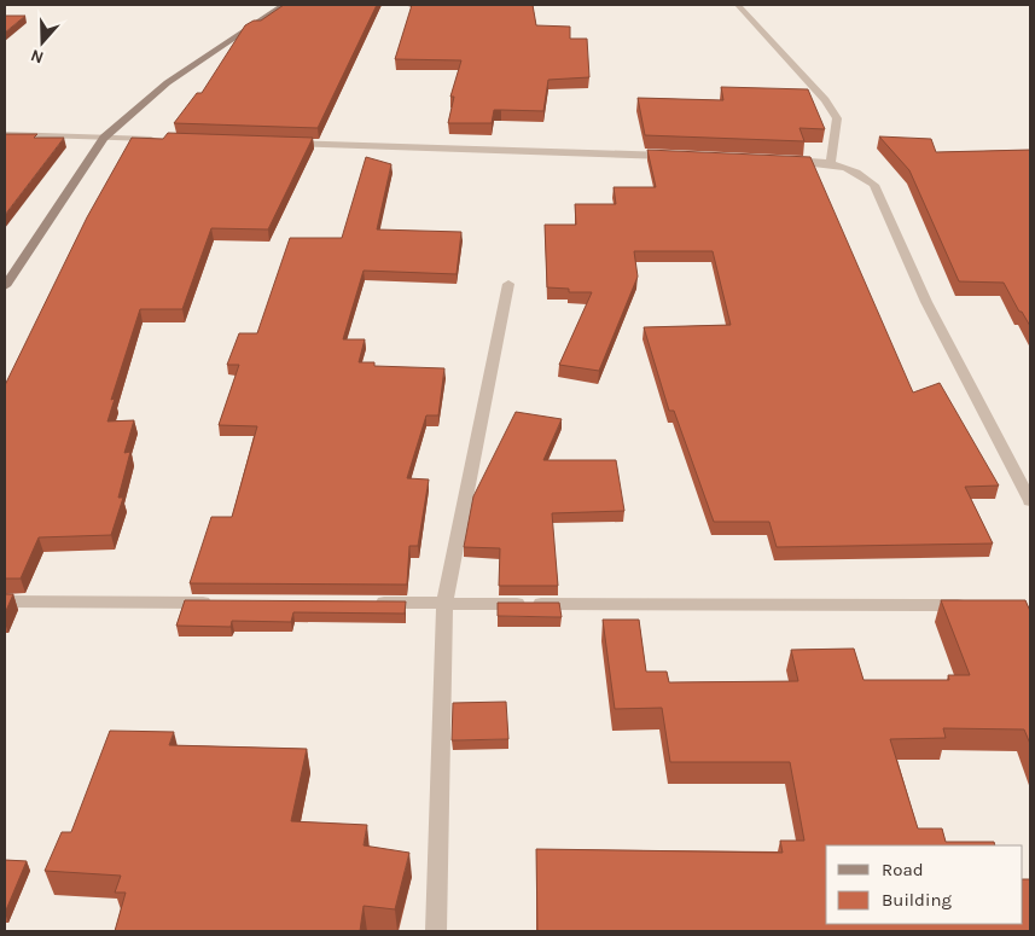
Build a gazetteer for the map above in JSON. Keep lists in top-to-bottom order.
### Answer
{
  "legend": ["Road", "Building"],
  "north": "bottom"
}
